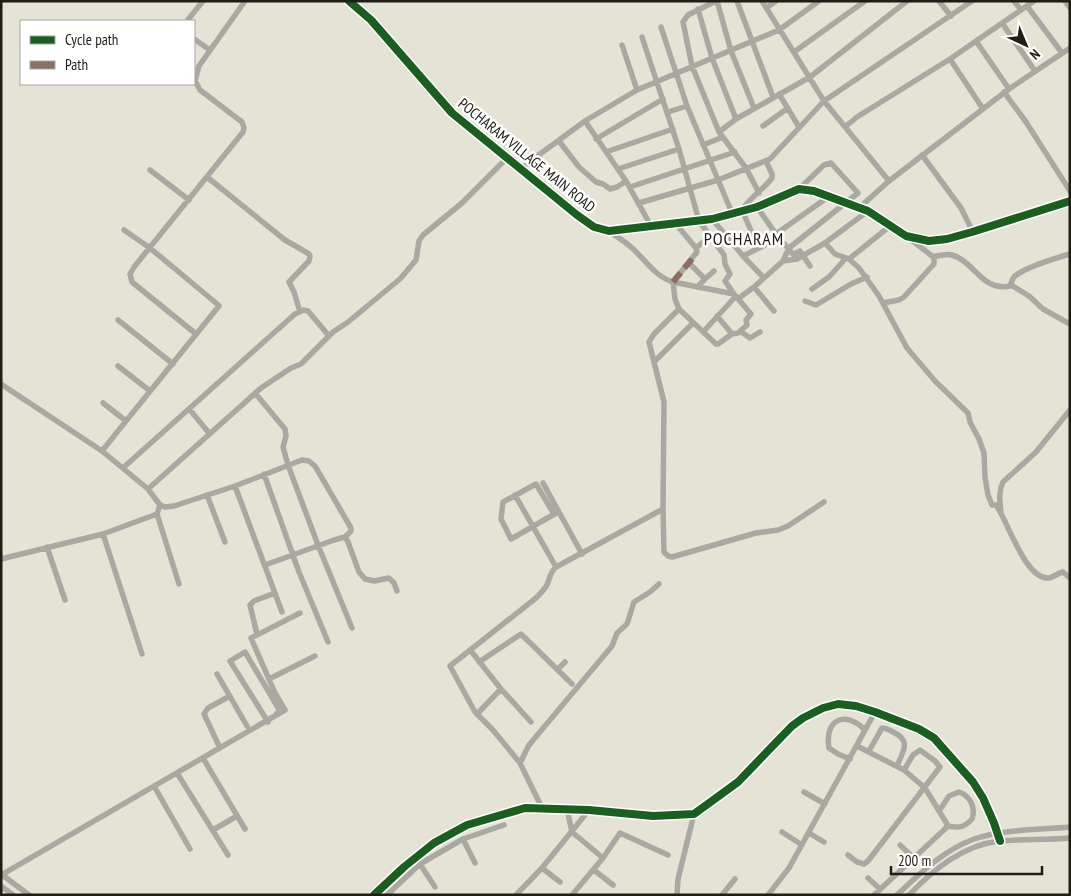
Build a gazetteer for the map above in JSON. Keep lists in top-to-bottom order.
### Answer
{
  "streets": {
    "street": ["POCHARAM VILLAGE MAIN ROAD"]
  },
  "districts": ["POCHARAM"],
  "legend": ["Cycle path", "Path"],
  "scale_bar": "200 m",
  "north": "bottom right"
}
